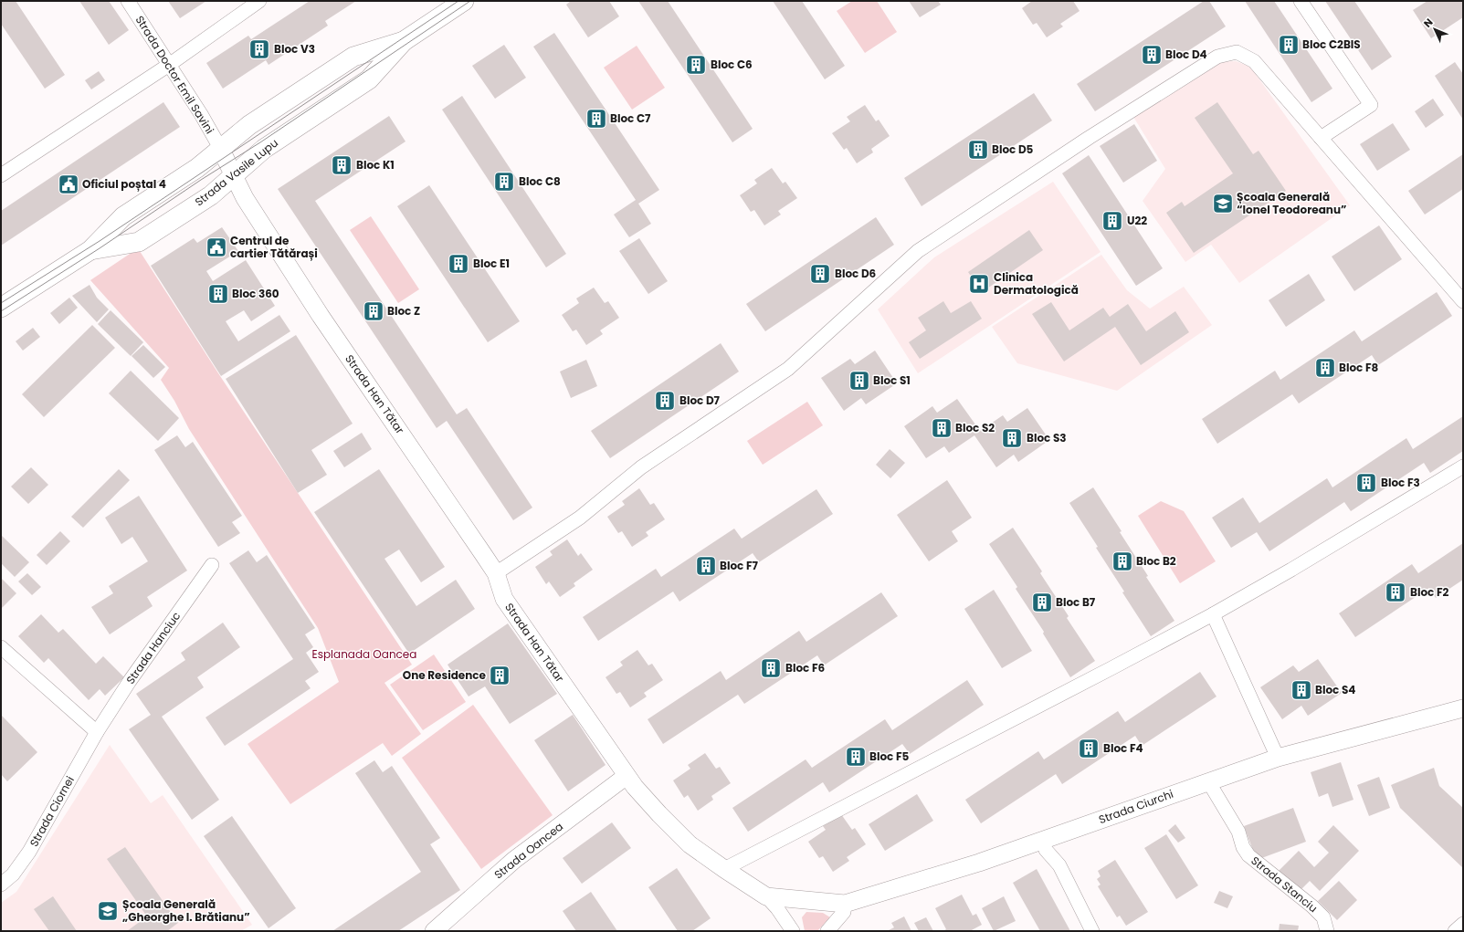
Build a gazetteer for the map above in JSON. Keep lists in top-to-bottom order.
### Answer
{
  "streets": {
    "main road": ["Strada Vasile Lupu"],
    "street": [
      "Strada Doctor Emil Savini",
      "Strada Han Tătar",
      "Strada Hanciuc",
      "Strada Ciurchi",
      "Strada Ciornei",
      "Strada Oancea",
      "Strada Stanciu"
    ]
  },
  "crossings": [
    ["Strada Doctor Emil Savini", "Strada Vasile Lupu"],
    ["Strada Doctor Emil Savini", "Strada Han Tătar"],
    ["Strada Vasile Lupu", "Strada Han Tătar"],
    ["Strada Han Tătar", "Strada Ciurchi"],
    ["Strada Han Tătar", "Strada Oancea"],
    ["Strada Hanciuc", "Strada Ciornei"],
    ["Strada Ciurchi", "Strada Stanciu"]
  ],
  "parks": ["Esplanada Oancea"],
  "places": {
    "building": [
      "Bloc C2BIS",
      "Bloc V3",
      "Bloc D4",
      "Bloc C6",
      "Bloc C7",
      "Bloc D5",
      "Bloc K1",
      "Bloc C8",
      "U22",
      "Bloc E1",
      "Bloc D6",
      "Bloc 360",
      "Bloc Z",
      "Bloc F8",
      "Bloc S1",
      "Bloc D7",
      "Bloc S2",
      "Bloc S3",
      "Bloc F3",
      "Bloc B2",
      "Bloc F7",
      "Bloc F2",
      "Bloc B7",
      "Bloc F6",
      "One Residence",
      "Bloc S4",
      "Bloc F4",
      "Bloc F5"
    ],
    "public building": ["Oficiul poștal 4", "Centrul de cartier Tătărași"],
    "school or university": ["Școala Generală “Ionel Teodoreanu”", "Școala Generală „Gheorghe I. Brătianu”"],
    "hospital": ["Clinica Dermatologică"]
  },
  "north": "top left"
}
